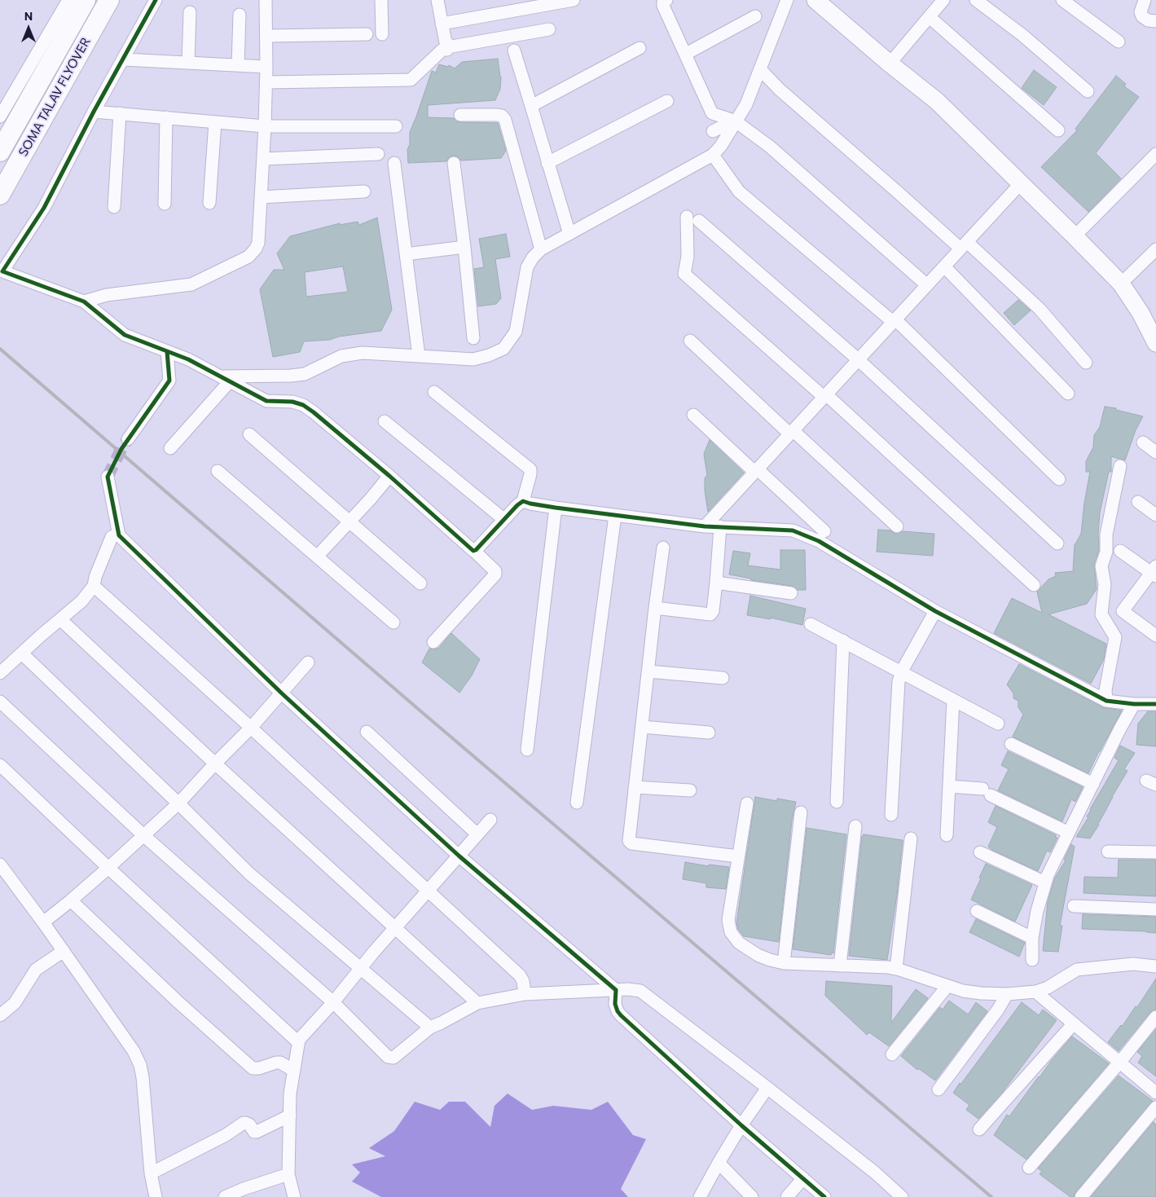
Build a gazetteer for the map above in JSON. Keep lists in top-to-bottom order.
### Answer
{
  "streets": {
    "main road": ["SOMA TALAV FLYOVER"]
  },
  "north": "top"
}
